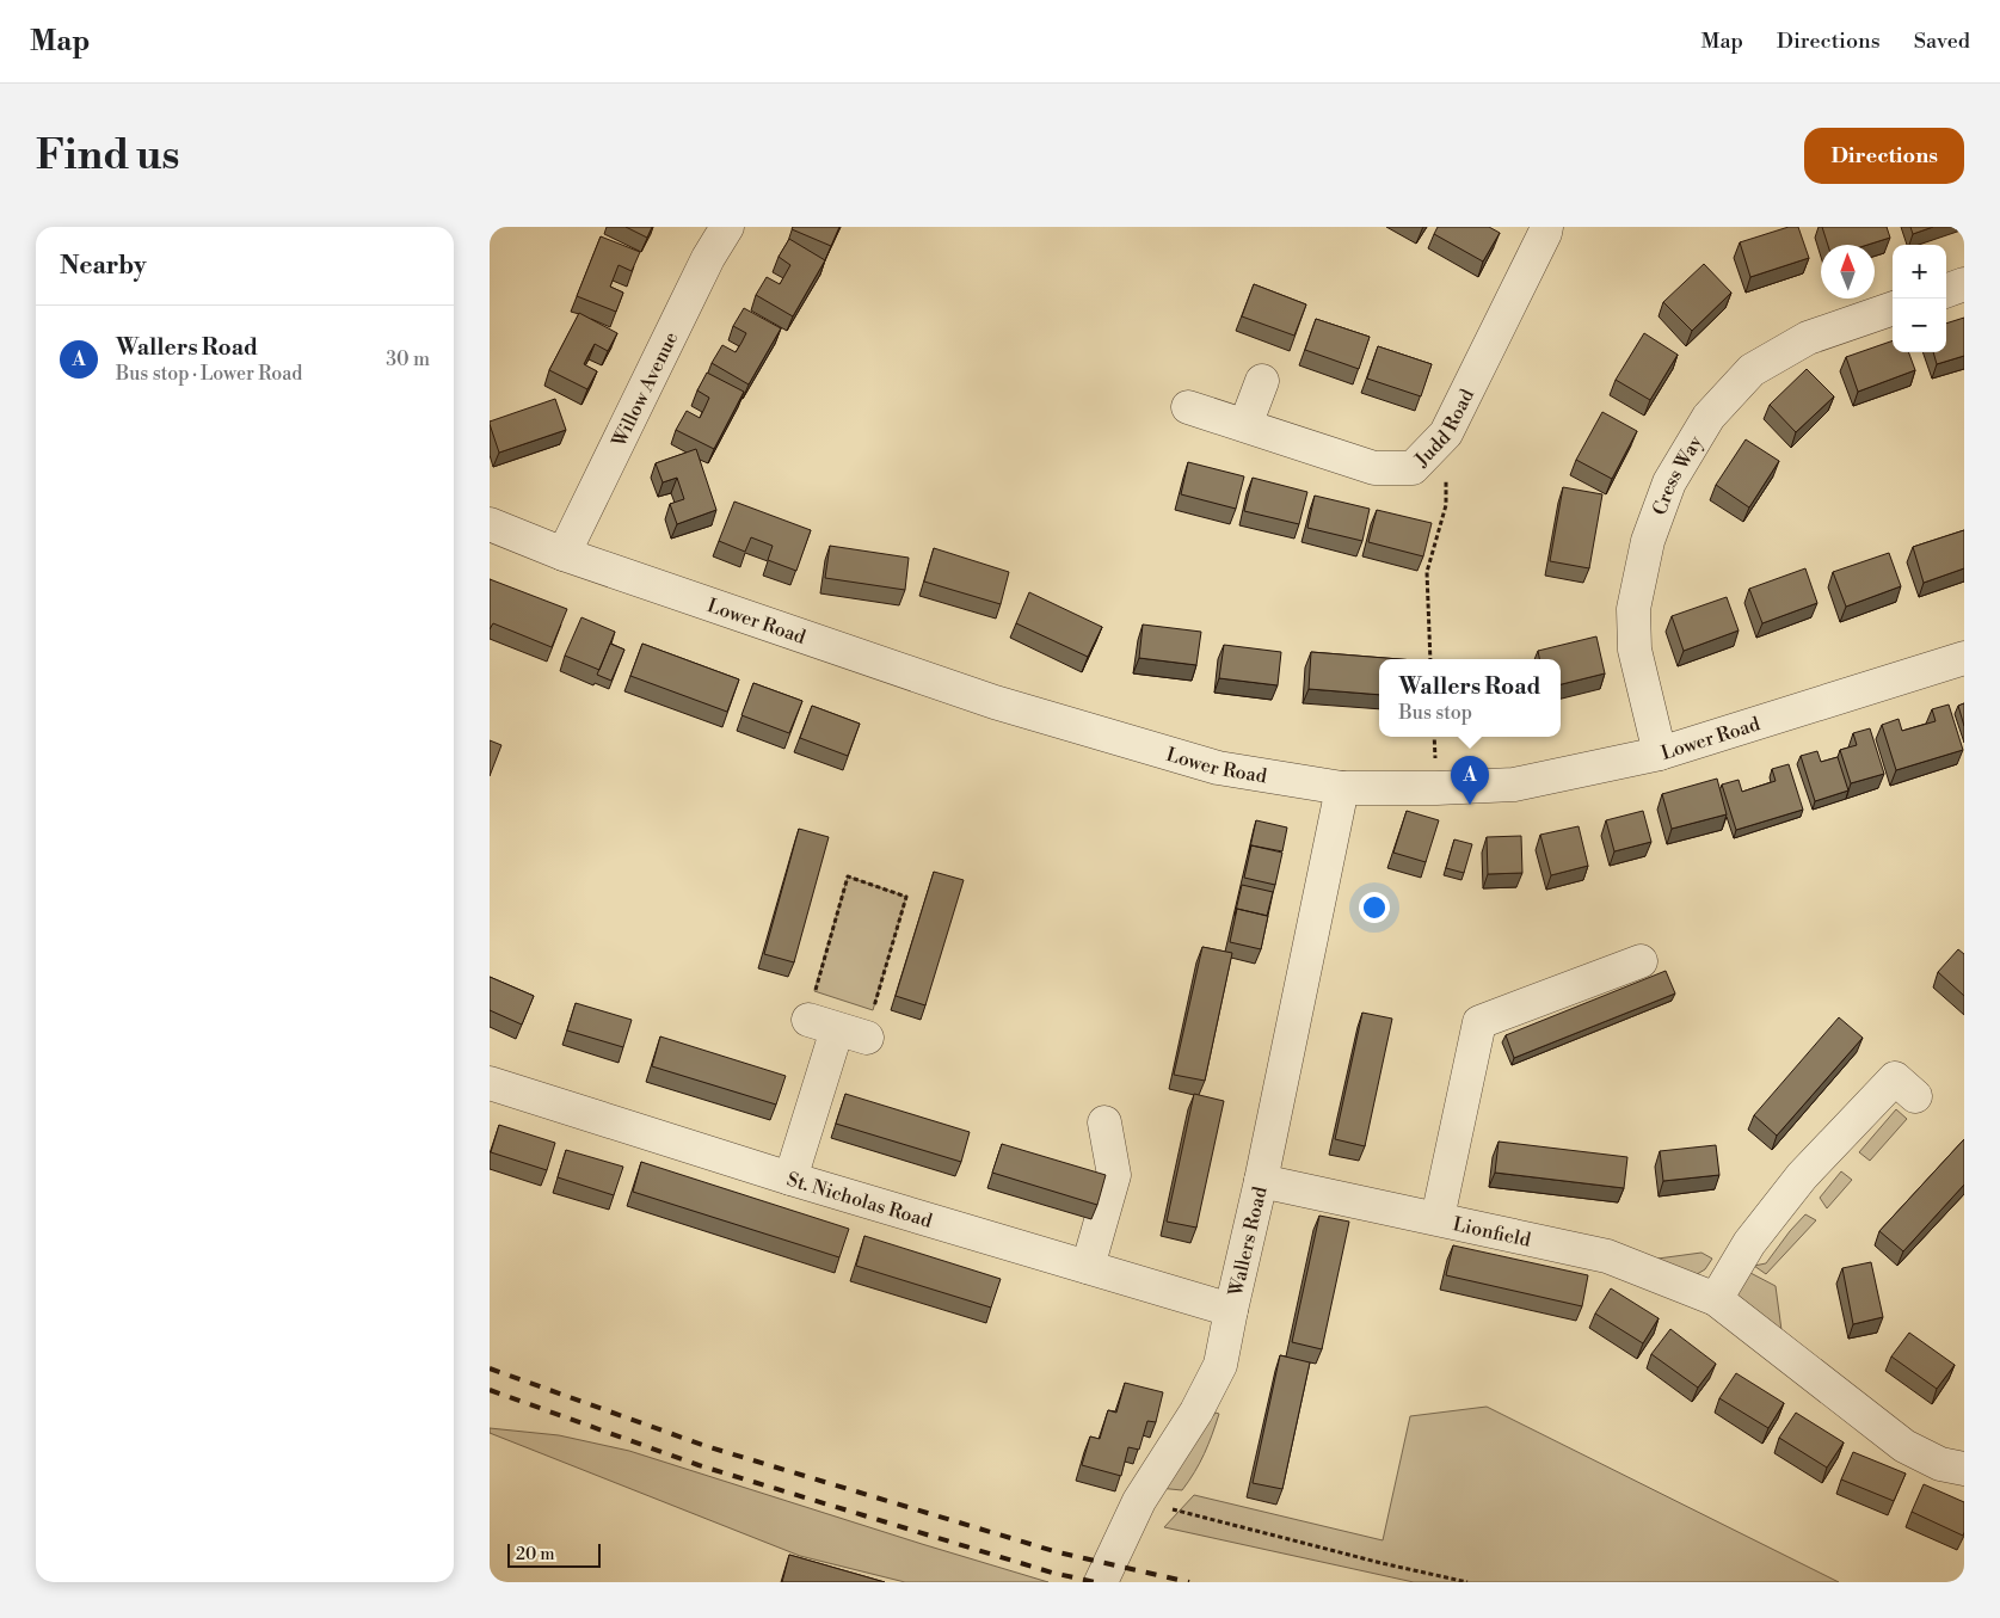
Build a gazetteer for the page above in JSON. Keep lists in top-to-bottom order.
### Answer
{
  "streets": {
    "street": [
      "Willow Avenue",
      "Judd Road",
      "Cress Way",
      "Lower Road",
      "St. Nicholas Road",
      "Lionfield",
      "Wallers Road"
    ]
  },
  "crossings": [
    ["Willow Avenue", "Lower Road"],
    ["Cress Way", "Lower Road"],
    ["Lower Road", "Wallers Road"],
    ["St. Nicholas Road", "Wallers Road"],
    ["Lionfield", "Wallers Road"]
  ],
  "scale_bar": "20 m",
  "north": "top",
  "page": {
    "header": "Map",
    "nav": ["Map", "Directions", "Saved"],
    "buttons": "Directions",
    "title": "Find us",
    "heading": "Nearby",
    "map_buttons": ["+", "−"],
    "list": [
      {
        "mark": "A",
        "name": "Wallers Road",
        "note": "Bus stop · Lower Road",
        "value": "30 m"
      }
    ],
    "popup": ["Wallers Road", "Bus stop"],
    "pins": "A",
    "scale": "20 m"
  }
}
